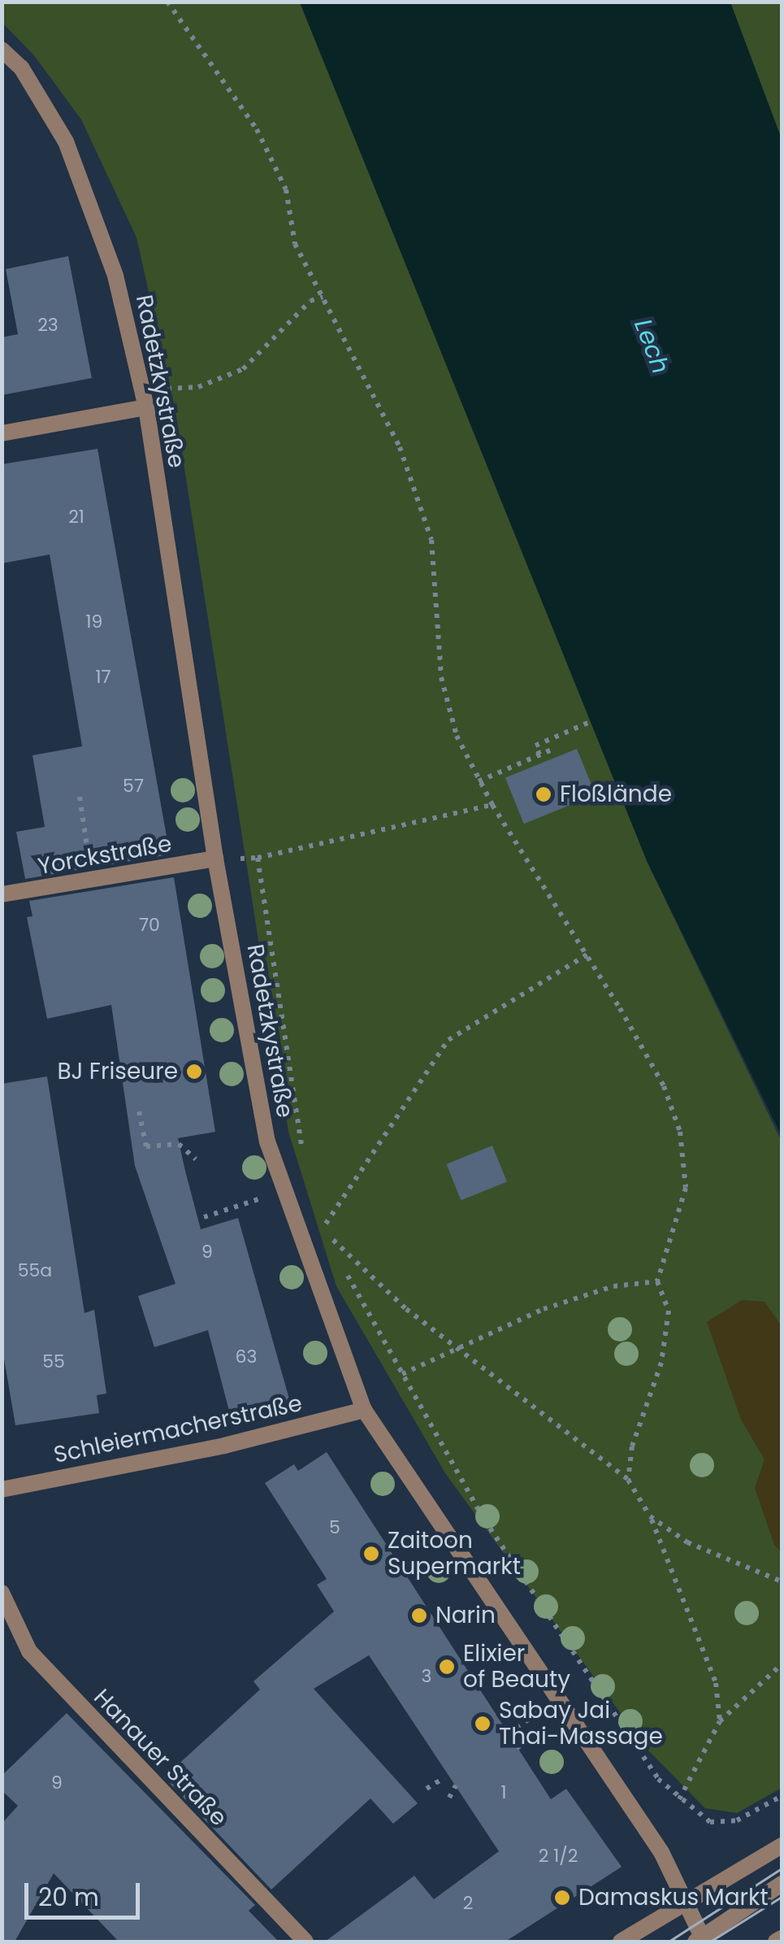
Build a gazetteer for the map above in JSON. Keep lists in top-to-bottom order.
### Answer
{
  "streets": {
    "street": [
      "Radetzkystraße",
      "Yorckstraße",
      "Schleiermacherstraße",
      "Hanauer Straße"
    ]
  },
  "crossings": [
    ["Radetzkystraße", "Yorckstraße"],
    ["Radetzkystraße", "Schleiermacherstraße"]
  ],
  "water": ["Lech"],
  "places": [
    "Floßlände",
    "BJ Friseure",
    "Zaitoon Supermarkt",
    "Narin",
    "Elixier of Beauty",
    "Sabay Jai Thai-Massage",
    "Damaskus Markt"
  ],
  "house_numbers": [
    "23",
    "21",
    "19",
    "17",
    "57",
    "70",
    "9",
    "55a",
    "63",
    "55",
    "5",
    "3",
    "9",
    "1",
    "2 1/2",
    "2"
  ],
  "scale_bar": "20 m"
}
